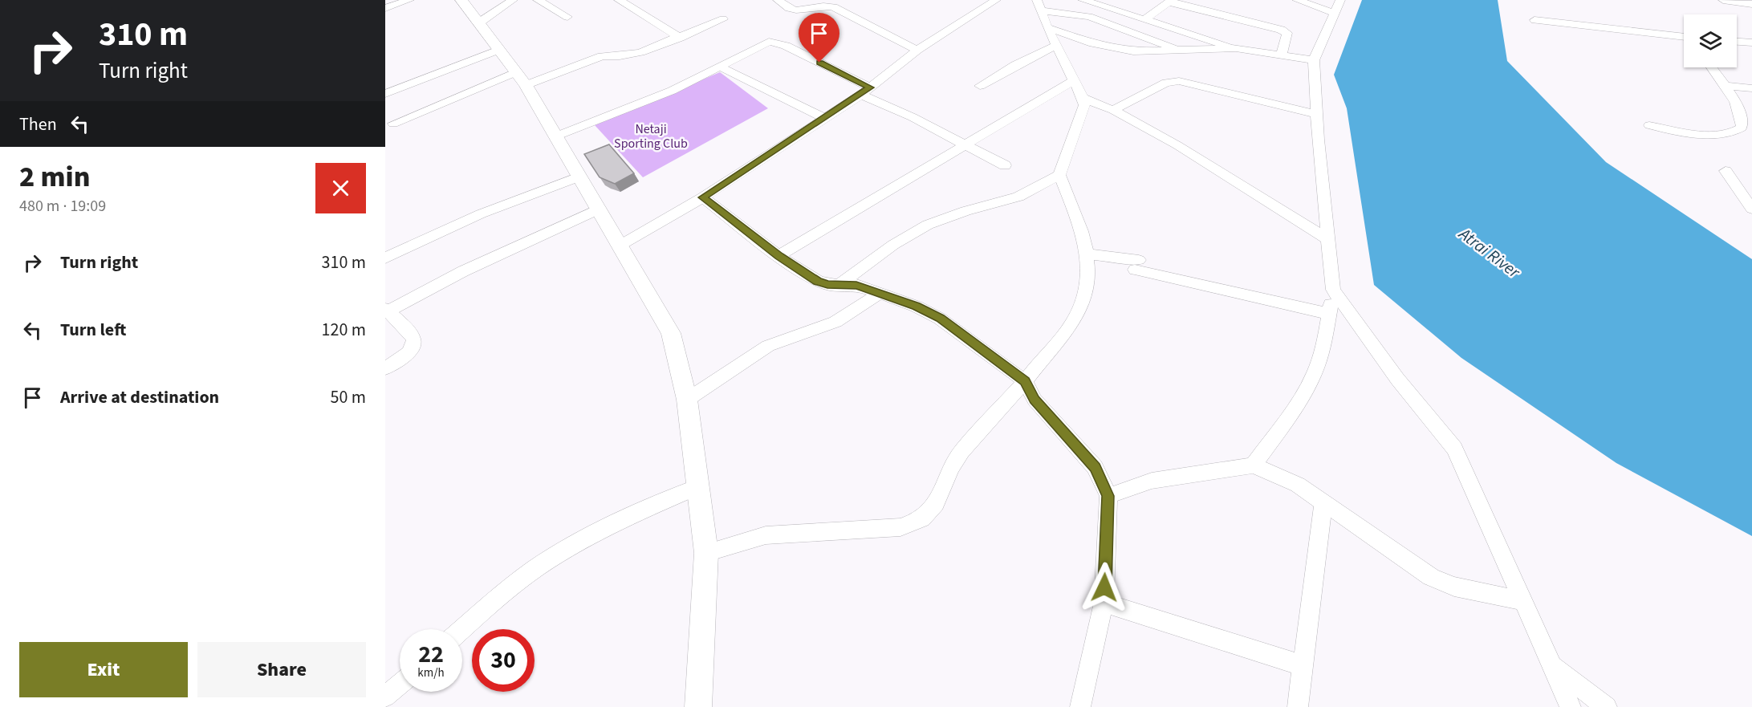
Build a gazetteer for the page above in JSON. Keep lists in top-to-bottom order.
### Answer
{
  "water": ["Atrai River"],
  "parks": ["Netaji Sporting Club"],
  "page": {
    "turn": ["310 m", "Turn right"],
    "then": "Then",
    "heading": ["2 min", "480 m · 19:09"],
    "list": [
      {
        "name": "Turn right",
        "value": "310 m"
      },
      {
        "name": "Turn left",
        "value": "120 m"
      },
      {
        "name": "Arrive at destination",
        "value": "50 m"
      }
    ],
    "speed": "22 km/h",
    "limit": "30",
    "buttons": ["Exit", "Share"]
  }
}
